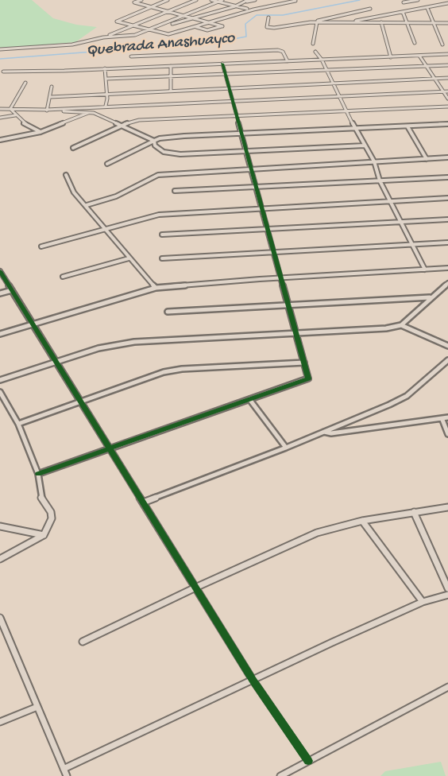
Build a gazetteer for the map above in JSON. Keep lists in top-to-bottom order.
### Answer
{
  "water": ["Quebrada Anashuayco"]
}
